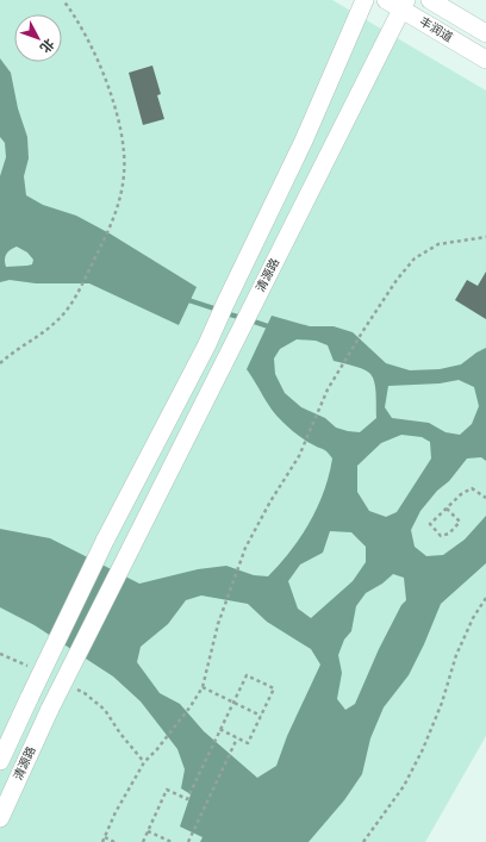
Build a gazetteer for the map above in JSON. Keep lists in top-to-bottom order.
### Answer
{
  "streets": {
    "street": ["丰润道", "清源路"]
  },
  "crossings": [
    ["丰润道", "清源路"]
  ],
  "north": "bottom right"
}
